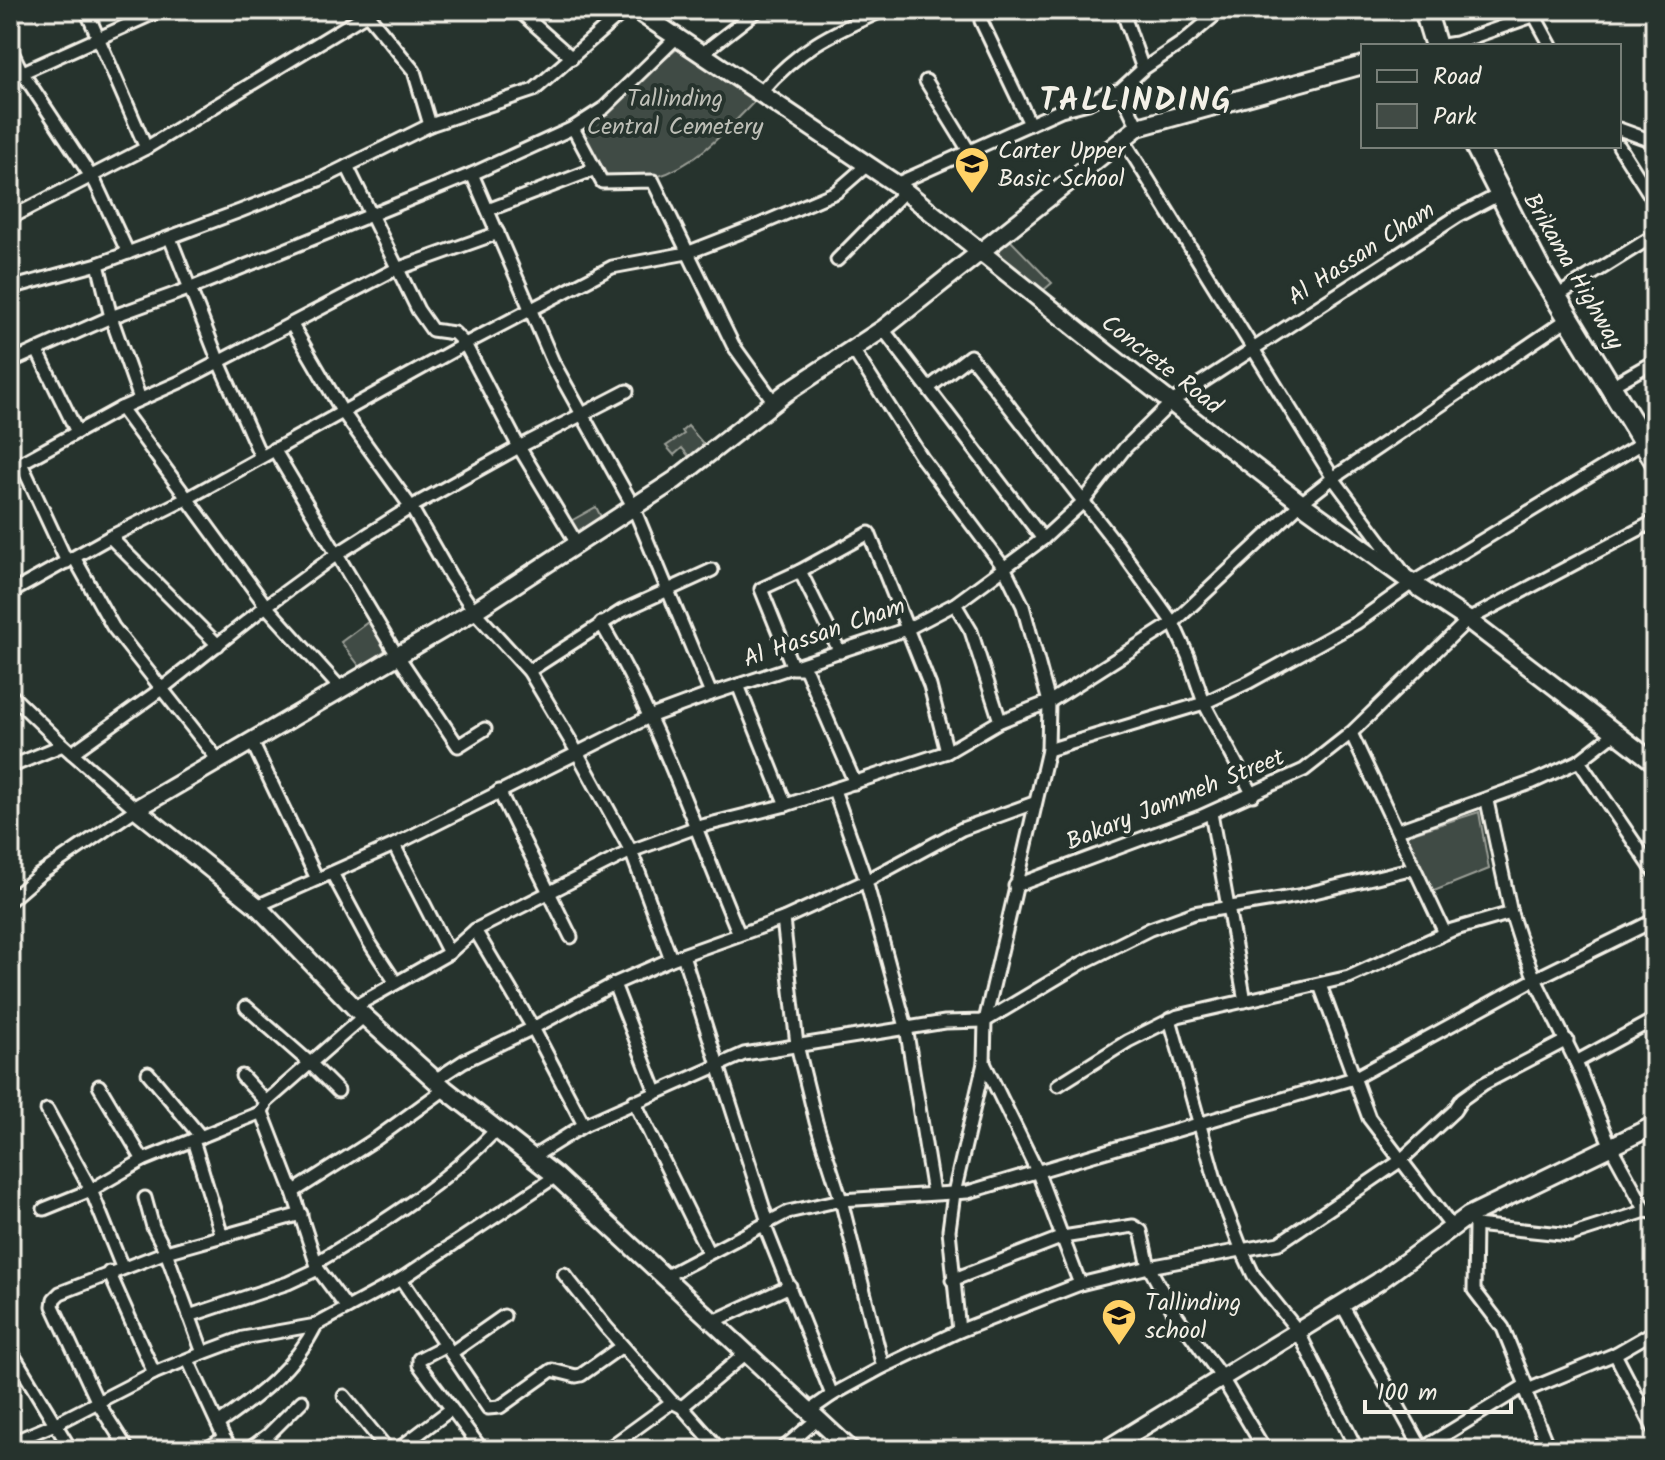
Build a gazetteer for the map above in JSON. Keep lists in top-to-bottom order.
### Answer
{
  "streets": {
    "highway": ["Brikama Highway"],
    "street": ["Al Hassan Cham", "Concrete Road", "Bakary Jammeh Street"]
  },
  "crossings": [
    ["Al Hassan Cham", "Brikama Highway"],
    ["Al Hassan Cham", "Concrete Road"],
    ["Concrete Road", "Bakary Jammeh Street"]
  ],
  "districts": ["TALLINDING"],
  "parks": ["Tallinding Central Cemetery"],
  "places": {
    "school or university": ["Carter Upper Basic School", "Tallinding school"]
  },
  "legend": ["Road", "Park"],
  "scale_bar": "100 m"
}
